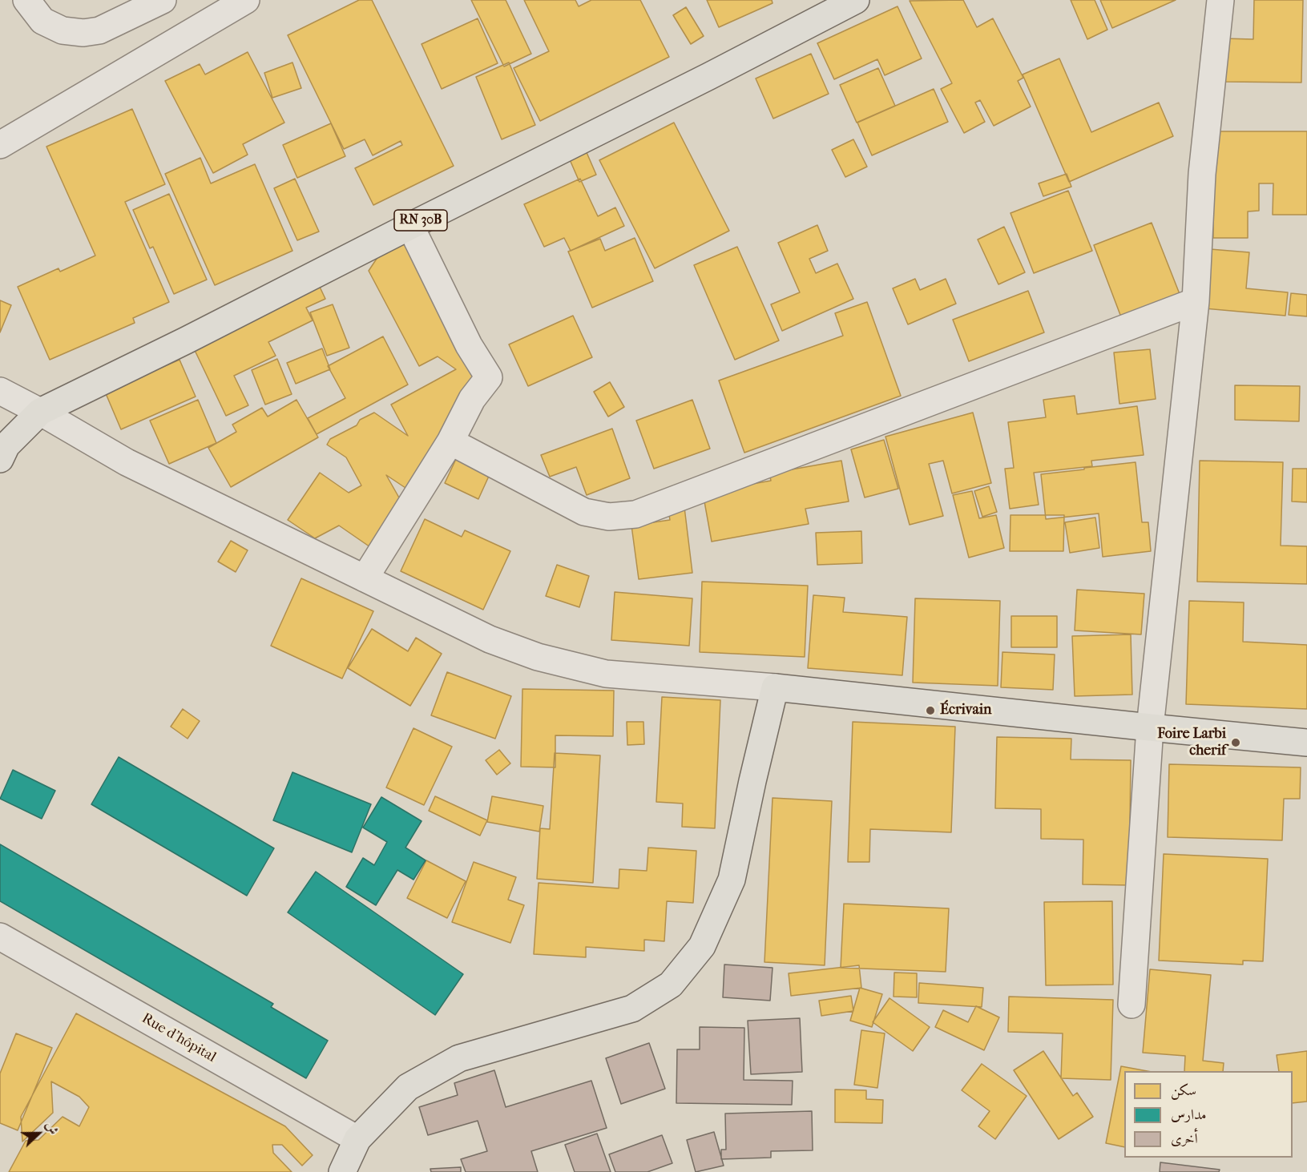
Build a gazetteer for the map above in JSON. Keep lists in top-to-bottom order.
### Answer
{
  "streets": {
    "main road": ["RN 30B"],
    "street": ["Rue d'hôpital"]
  },
  "places": ["Écrivain", "Foire Larbi cherif"],
  "legend": ["سكن", "مدارس", "أخرى"],
  "north": "right"
}
